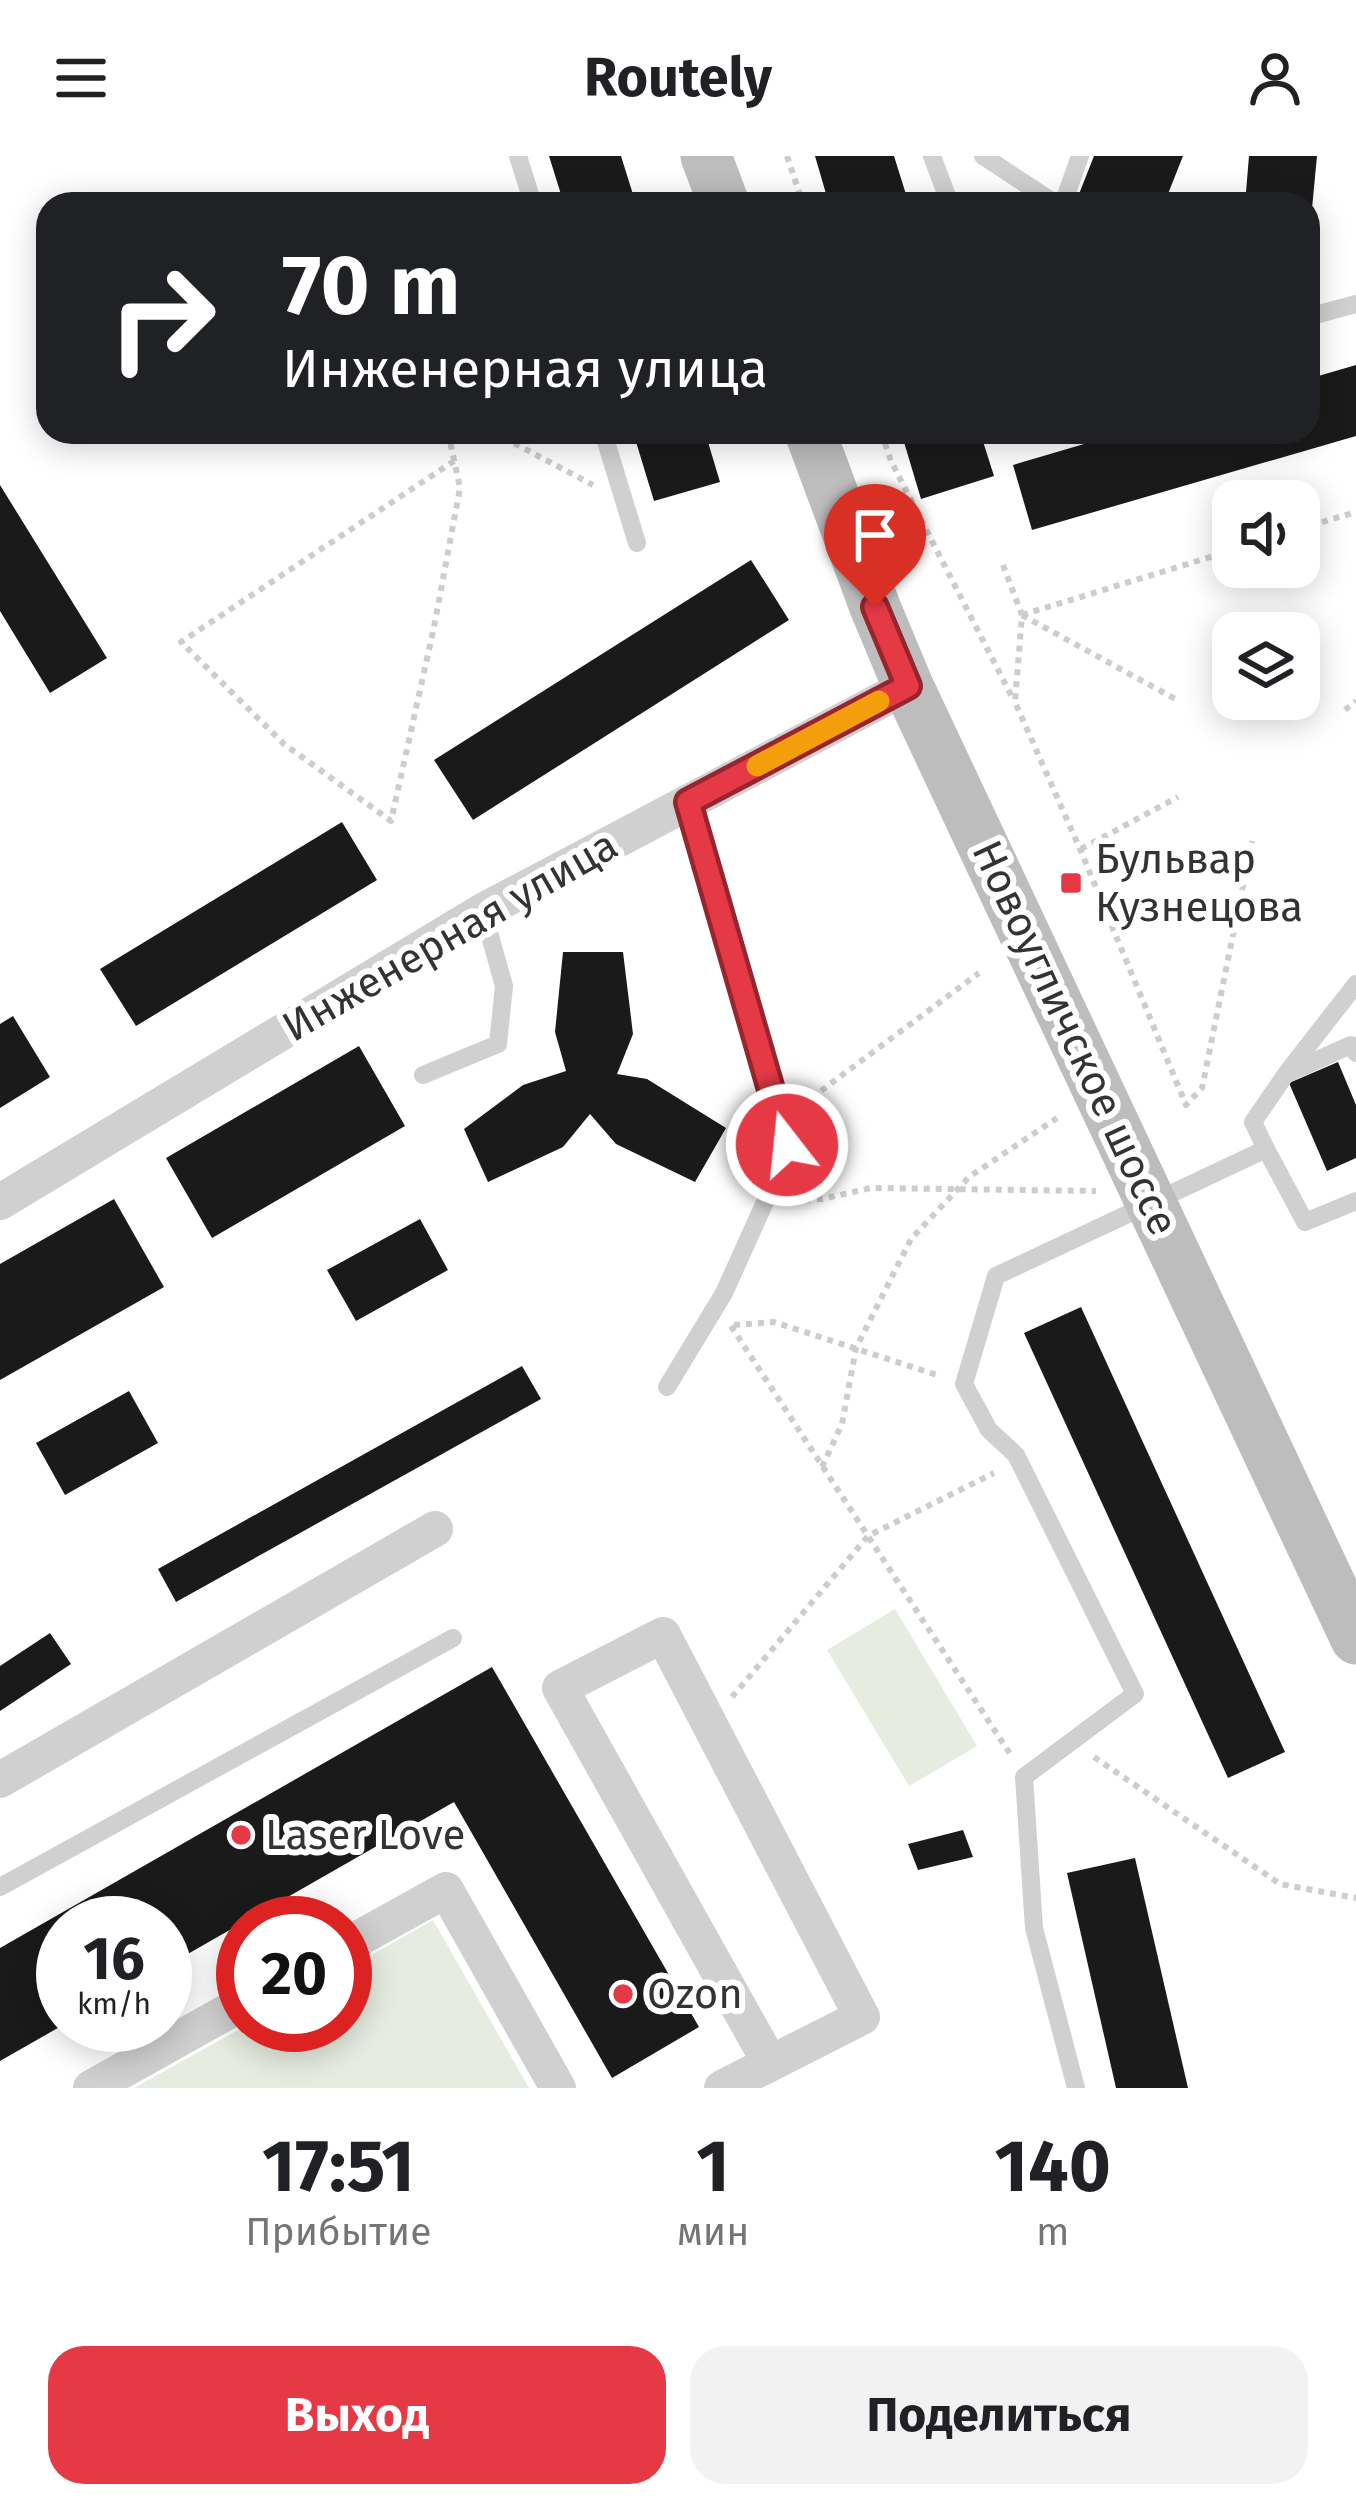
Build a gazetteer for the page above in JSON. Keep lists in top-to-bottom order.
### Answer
{
  "streets": {
    "main road": ["Новоугличское шоссе"],
    "street": ["Инженерная улица"]
  },
  "crossings": [
    ["Инженерная улица", "Новоугличское шоссе"]
  ],
  "places": {
    "transit": ["Бульвар Кузнецова"],
    "other": ["Laser Love", "Ozon"]
  },
  "page": {
    "header": "Routely",
    "turn": ["70 m", "Инженерная улица"],
    "speed": "16 km/h",
    "limit": "20",
    "eta": [
      "17:51",
      "Прибытие",
      "1",
      "мин",
      "140",
      "m"
    ],
    "buttons": ["Выход", "Поделиться"]
  }
}
